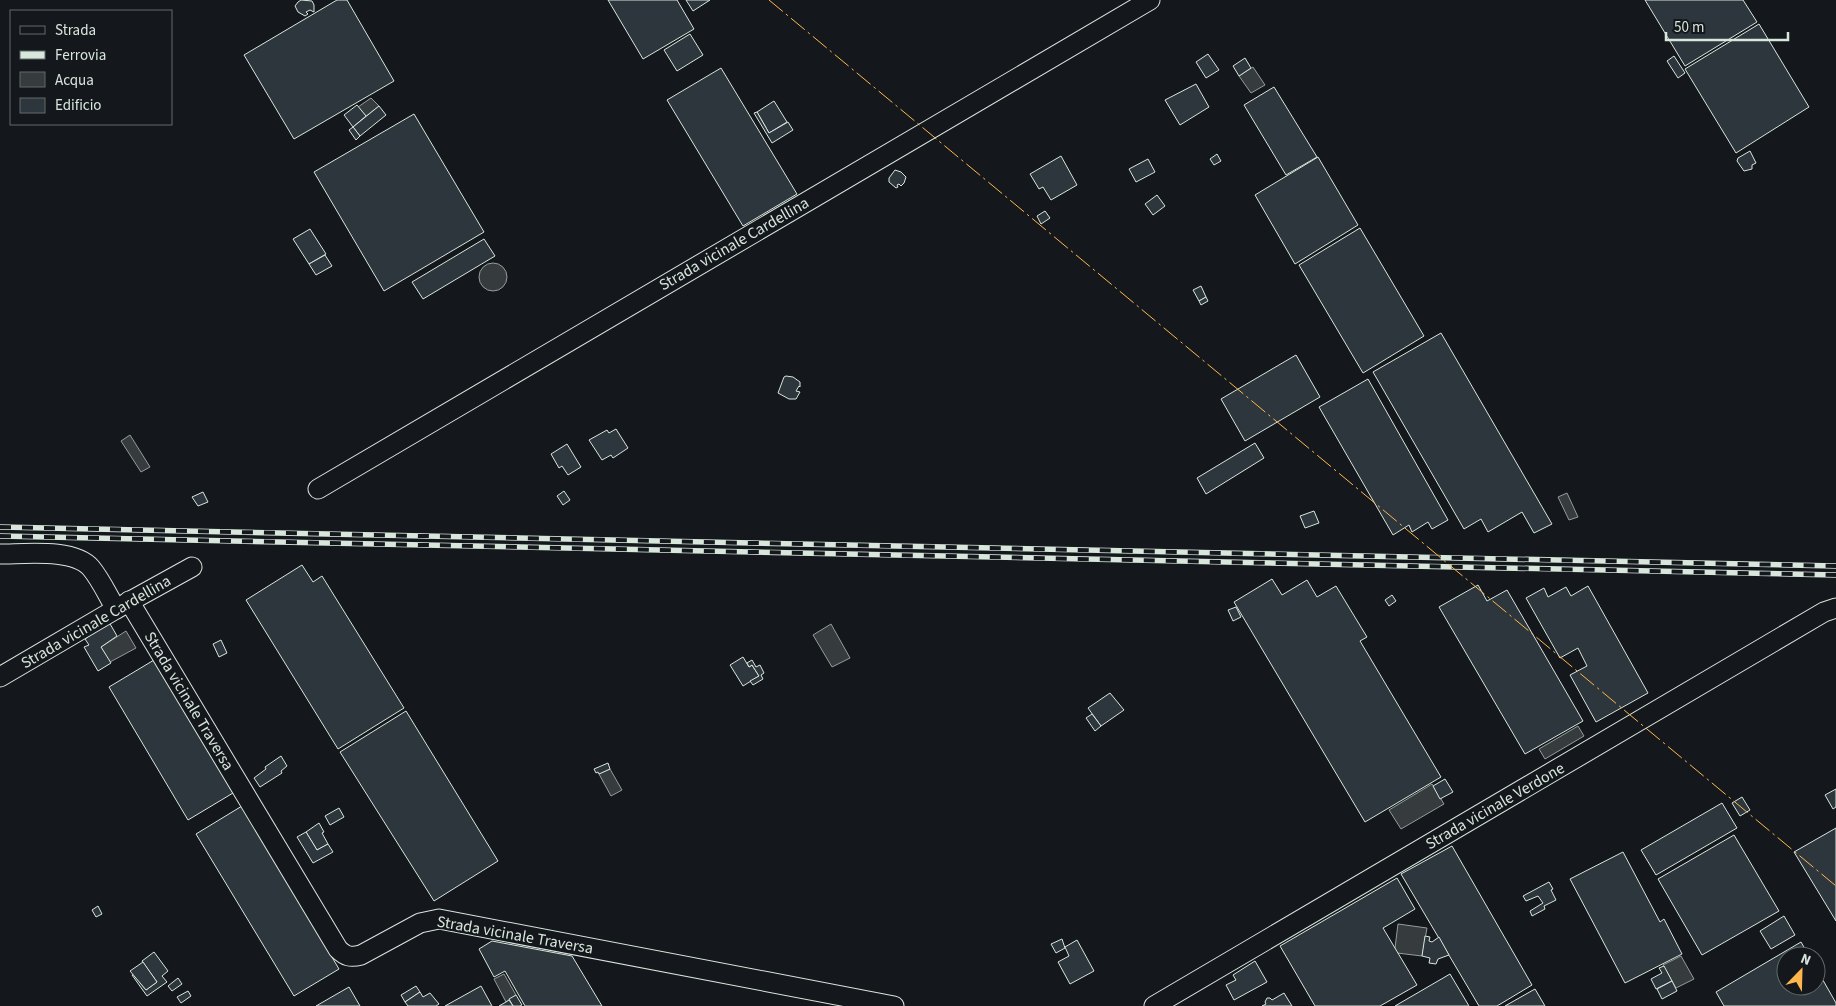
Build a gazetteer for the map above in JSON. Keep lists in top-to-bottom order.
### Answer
{
  "streets": {
    "street": ["Strada vicinale Cardellina", "Strada vicinale Traversa", "Strada vicinale Verdone"]
  },
  "crossings": [
    ["Strada vicinale Cardellina", "Strada vicinale Traversa"]
  ],
  "legend": [
    "Strada",
    "Ferrovia",
    "Acqua",
    "Edificio"
  ],
  "scale_bar": "50 m",
  "north": "top right"
}
